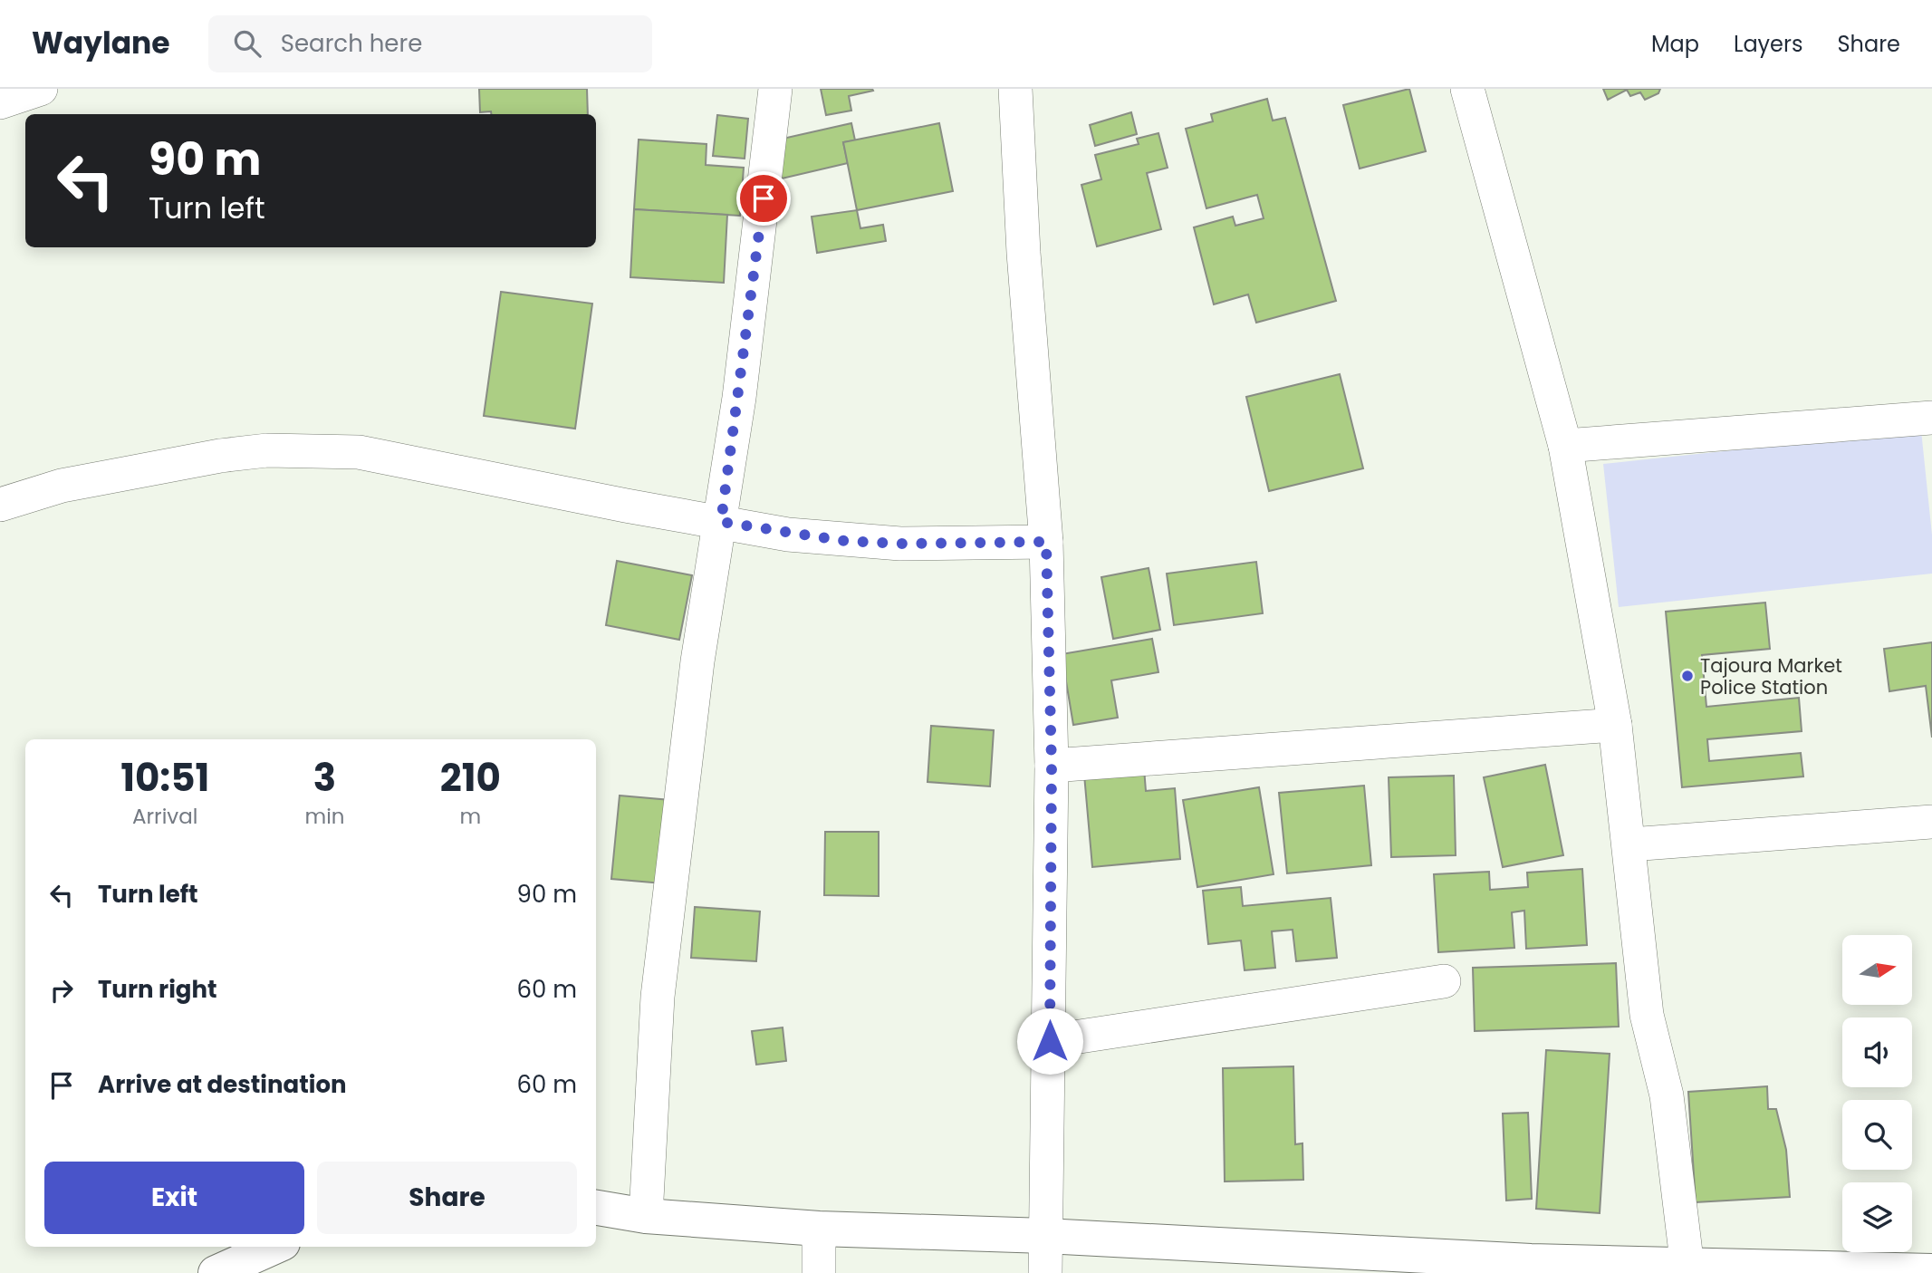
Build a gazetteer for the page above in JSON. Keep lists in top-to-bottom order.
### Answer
{
  "places": ["Tajoura Market Police Station"],
  "north": "right",
  "page": {
    "header": "Waylane",
    "search": "Search here",
    "nav": ["Map", "Layers", "Share"],
    "turn": ["90 m", "Turn left"],
    "eta": [
      "10:51",
      "Arrival",
      "3",
      "min",
      "210",
      "m"
    ],
    "list": [
      {
        "name": "Turn left",
        "value": "90 m"
      },
      {
        "name": "Turn right",
        "value": "60 m"
      },
      {
        "name": "Arrive at destination",
        "value": "60 m"
      }
    ],
    "buttons": ["Exit", "Share"]
  }
}
